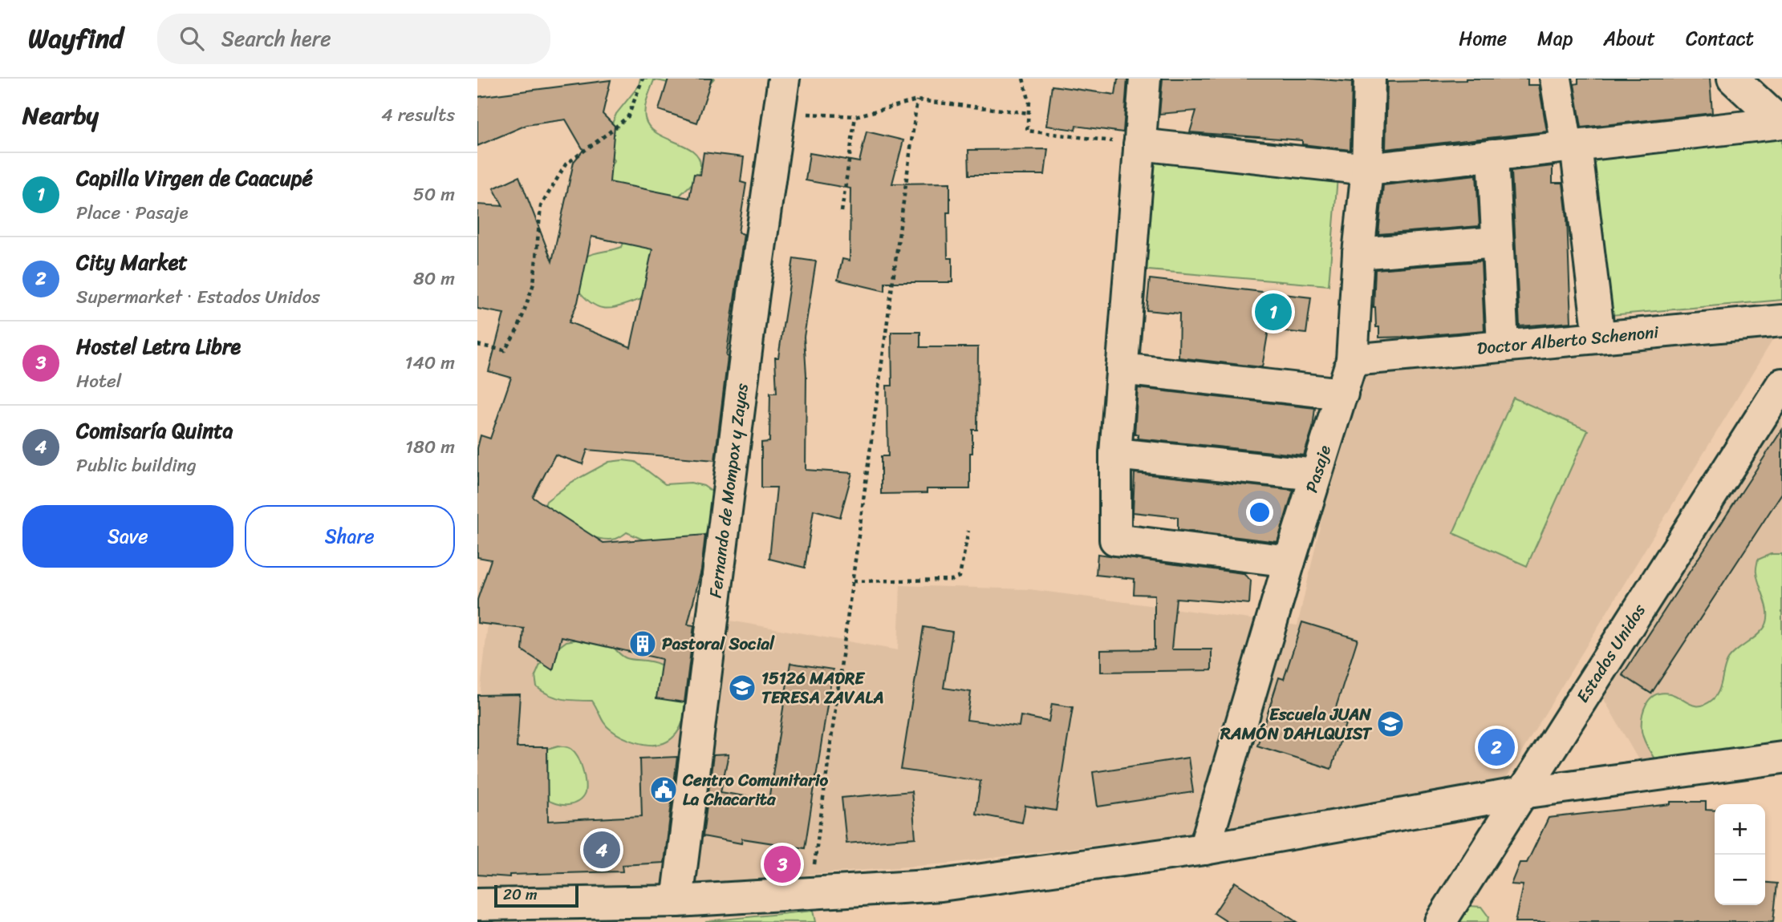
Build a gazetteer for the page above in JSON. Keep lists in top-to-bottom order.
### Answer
{
  "streets": {
    "street": [
      "Doctor Alberto Schenoni",
      "Pasaje",
      "Fernando de Mompox y Zayas",
      "Estados Unidos"
    ]
  },
  "crossings": [
    ["Doctor Alberto Schenoni", "Pasaje"]
  ],
  "places": {
    "building": ["Pastoral Social"],
    "school or university": ["15126 MADRE TERESA ZAVALA", "Escuela JUAN RAMÓN DAHLQUIST"],
    "public building": ["Centro Comunitario La Chacarita"]
  },
  "scale_bar": "20 m",
  "page": {
    "header": "Wayfind",
    "search": "Search here",
    "nav": [
      "Home",
      "Map",
      "About",
      "Contact"
    ],
    "heading": ["Nearby", "4 results"],
    "list": [
      {
        "mark": "1",
        "name": "Capilla Virgen de Caacupé",
        "note": "Place · Pasaje",
        "value": "50 m"
      },
      {
        "mark": "2",
        "name": "City Market",
        "note": "Supermarket · Estados Unidos",
        "value": "80 m"
      },
      {
        "mark": "3",
        "name": "Hostel Letra Libre",
        "note": "Hotel",
        "value": "140 m"
      },
      {
        "mark": "4",
        "name": "Comisaría Quinta",
        "note": "Public building",
        "value": "180 m"
      }
    ],
    "pins": [
      "1",
      "2",
      "4",
      "3"
    ],
    "buttons": ["Save", "Share"],
    "map_buttons": ["+", "−"],
    "scale": "20 m"
  }
}
